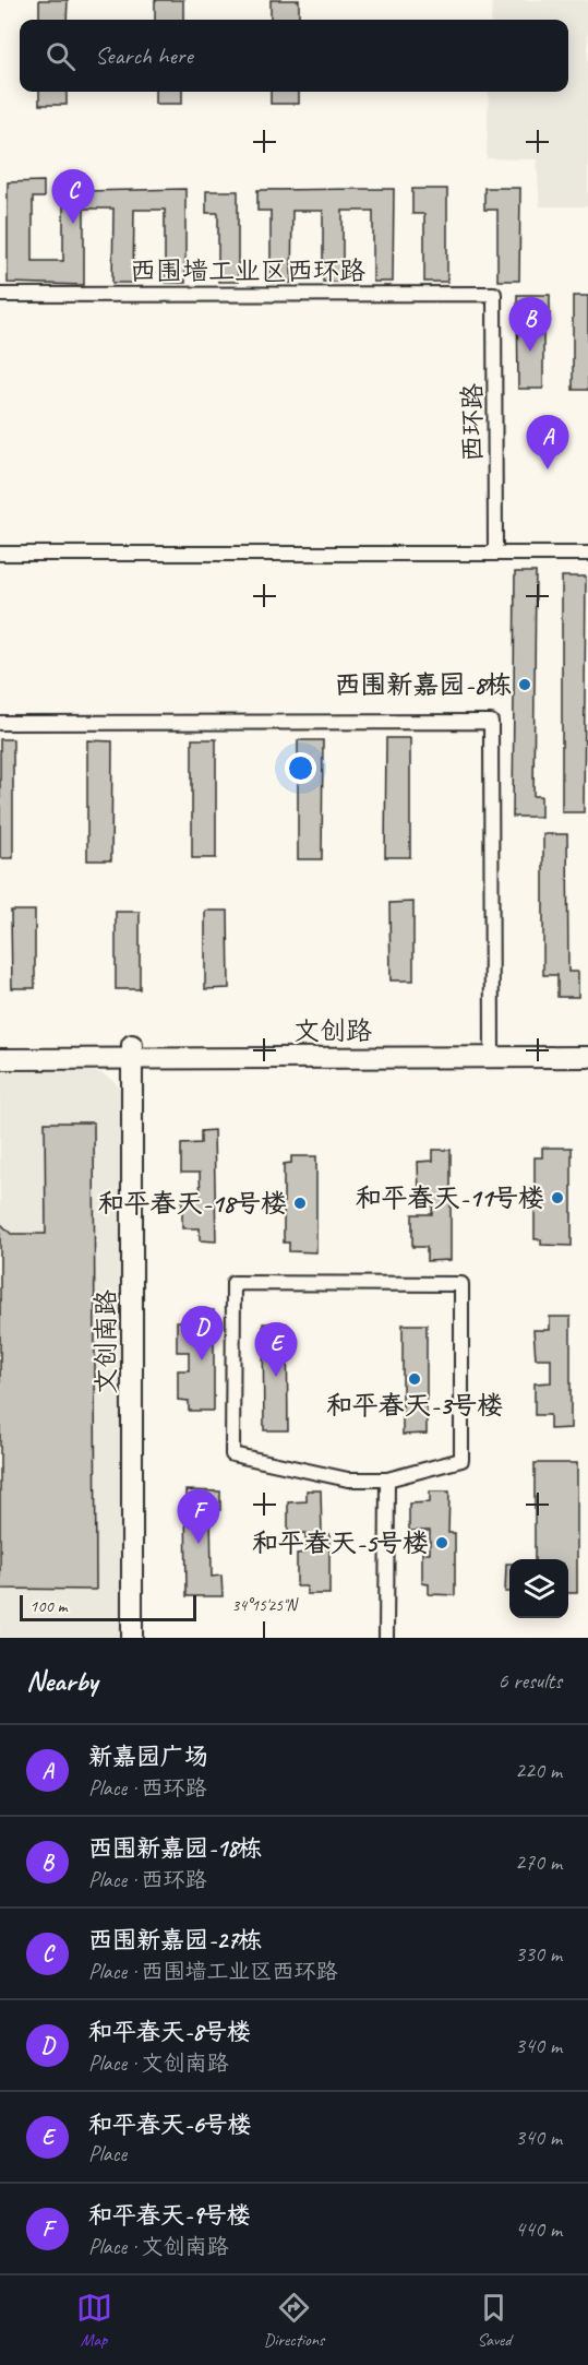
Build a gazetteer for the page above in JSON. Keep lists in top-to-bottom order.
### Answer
{
  "streets": {
    "street": [
      "西围墙工业区西环路",
      "西环路",
      "文创路",
      "文创南路"
    ]
  },
  "crossings": [
    ["西围墙工业区西环路", "西环路"],
    ["文创路", "文创南路"]
  ],
  "places": [
    "西围新嘉园-8栋",
    "和平春天-11号楼",
    "和平春天-18号楼",
    "和平春天-3号楼",
    "和平春天-5号楼"
  ],
  "scale_bar": "100 m",
  "page": {
    "search": "Search here",
    "pins": [
      "C",
      "B",
      "A",
      "D",
      "E",
      "F"
    ],
    "scale": "100 m",
    "heading": ["Nearby", "6 results"],
    "list": [
      {
        "mark": "A",
        "name": "新嘉园广场",
        "note": "Place · 西环路",
        "value": "220 m"
      },
      {
        "mark": "B",
        "name": "西围新嘉园-18栋",
        "note": "Place · 西环路",
        "value": "270 m"
      },
      {
        "mark": "C",
        "name": "西围新嘉园-27栋",
        "note": "Place · 西围墙工业区西环路",
        "value": "330 m"
      },
      {
        "mark": "D",
        "name": "和平春天-8号楼",
        "note": "Place · 文创南路",
        "value": "340 m"
      },
      {
        "mark": "E",
        "name": "和平春天-6号楼",
        "note": "Place",
        "value": "340 m"
      },
      {
        "mark": "F",
        "name": "和平春天-9号楼",
        "note": "Place · 文创南路",
        "value": "440 m"
      }
    ],
    "nav": ["Map", "Directions", "Saved"]
  },
  "coordinates": ["34°15'25\"N"]
}
